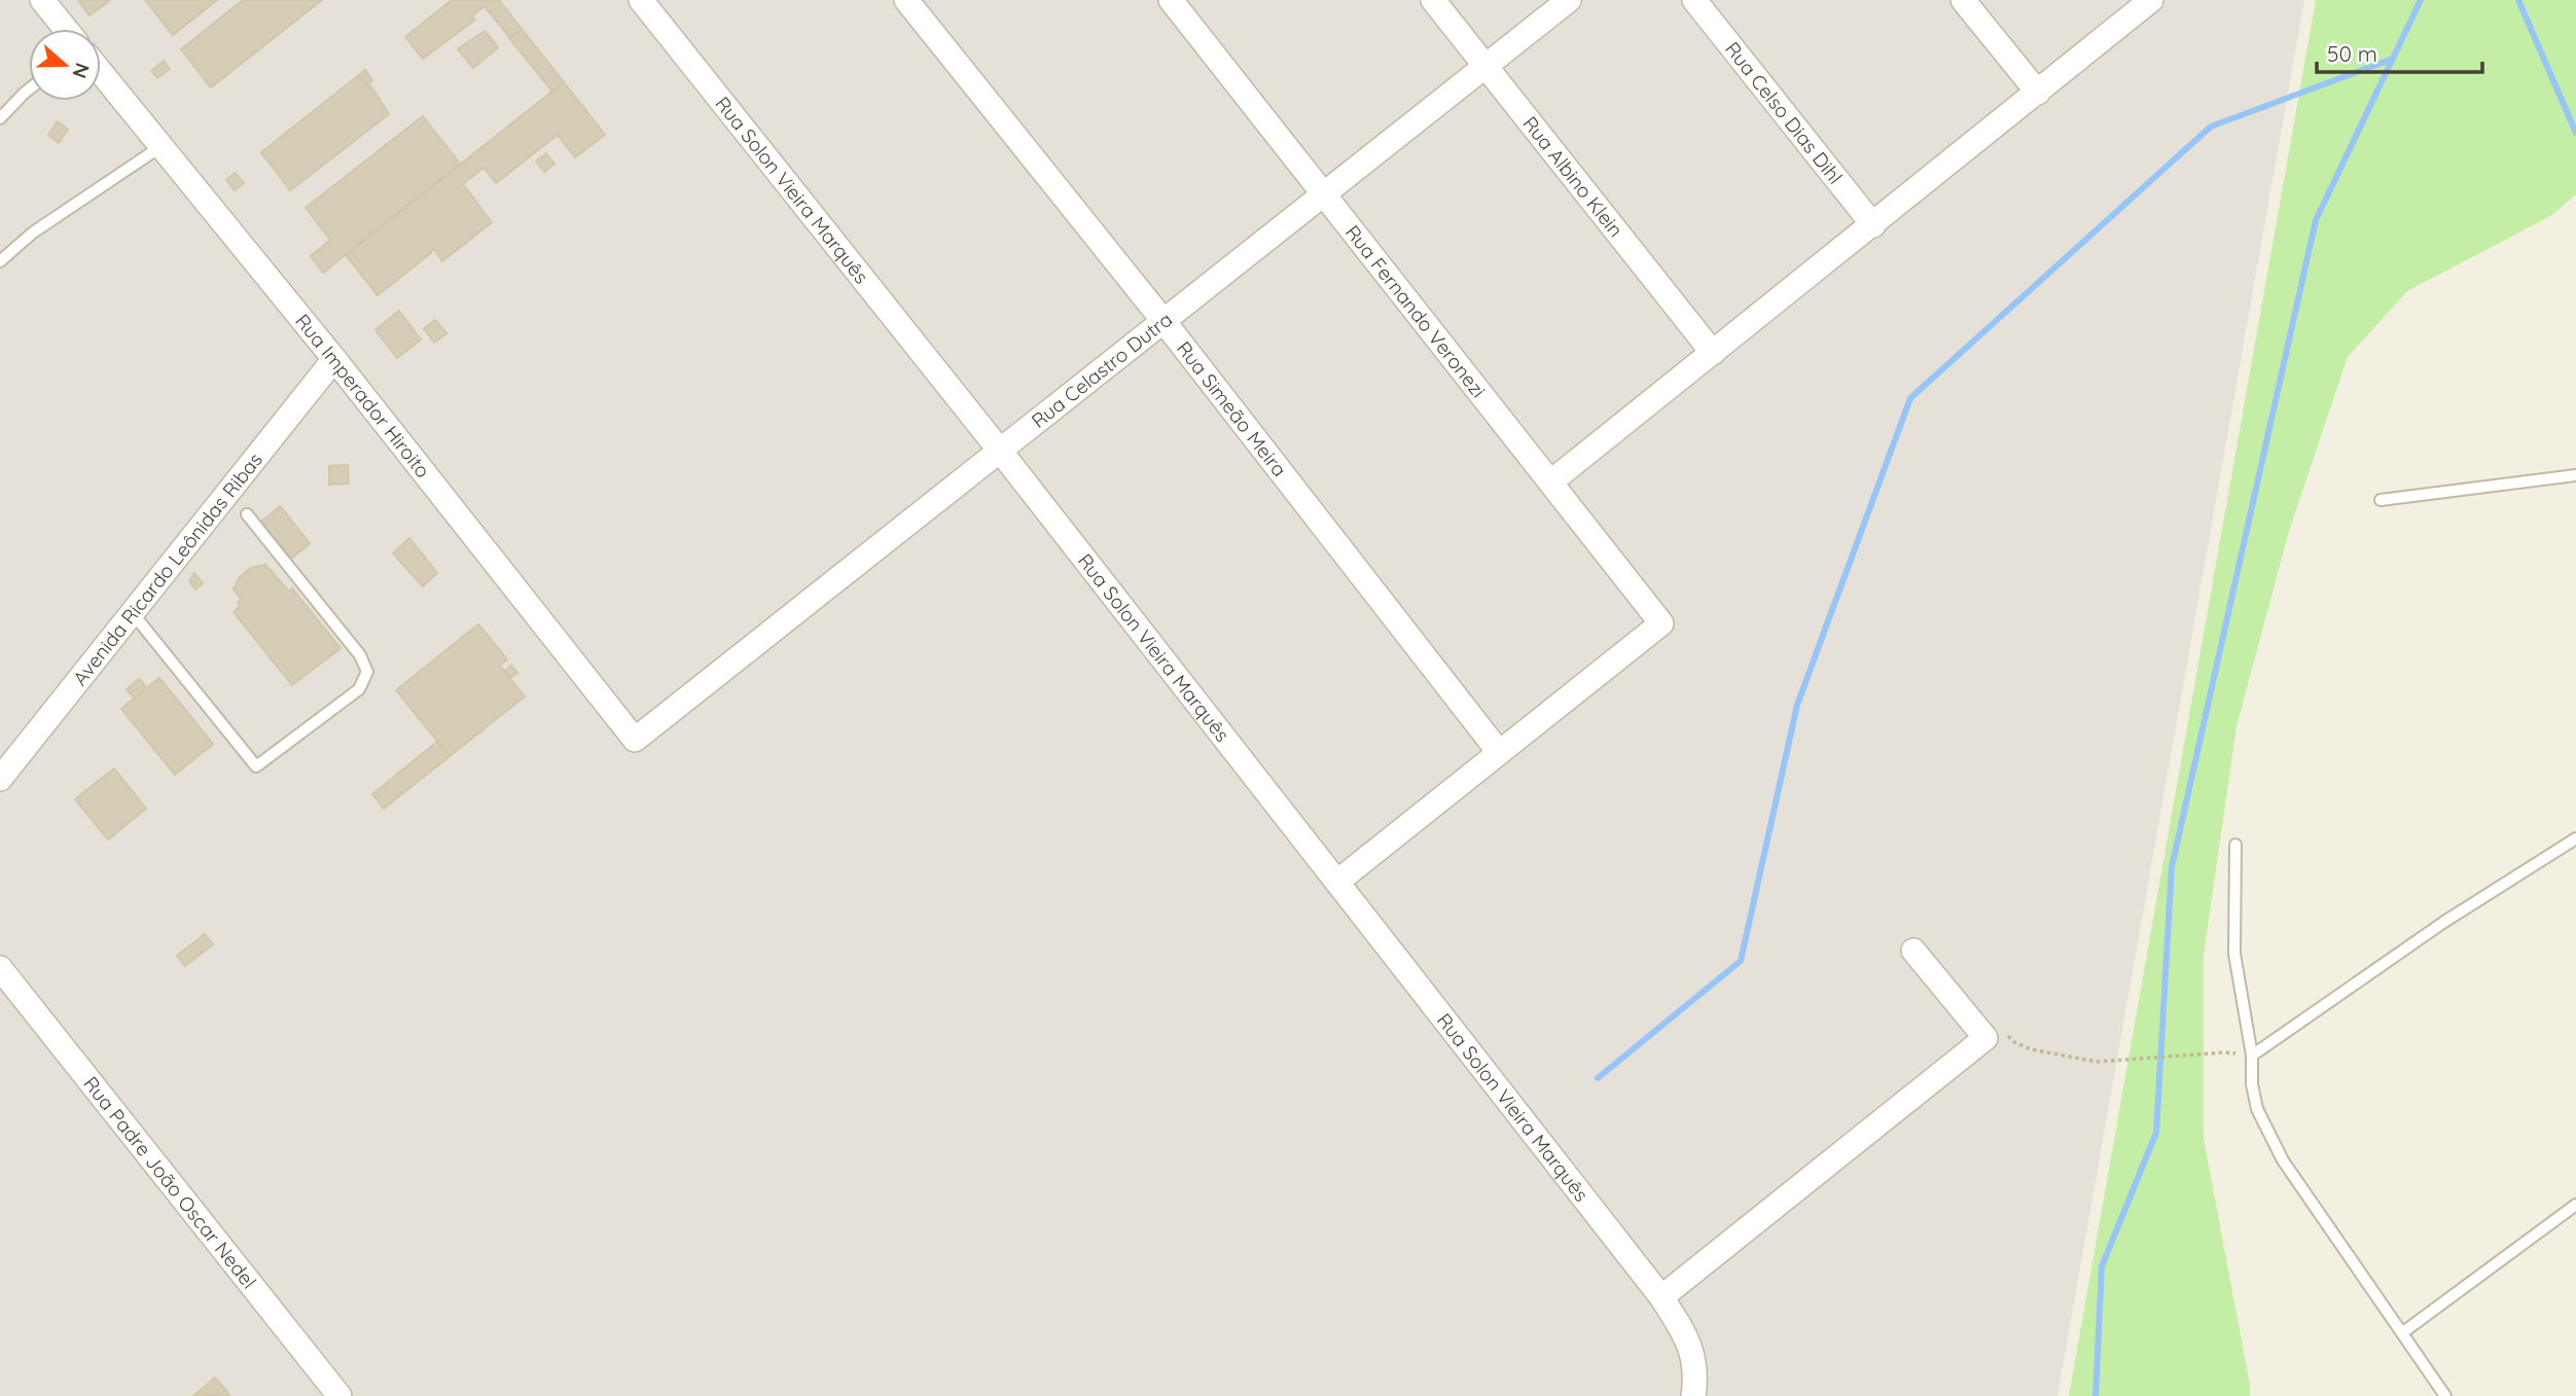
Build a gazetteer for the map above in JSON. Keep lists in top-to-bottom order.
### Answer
{
  "streets": {
    "street": [
      "Rua Celso Dias Dihl",
      "Rua Albino Klein",
      "Rua Solon Vieira Marquês",
      "Rua Fernando Veronezi",
      "Rua Celastro Dutra",
      "Rua Imperador Hiroito",
      "Rua Simeão Meira",
      "Avenida Ricardo Leônidas Ribas",
      "Rua Padre João Oscar Nedel"
    ]
  },
  "crossings": [
    ["Rua Albino Klein", "Rua Celastro Dutra"],
    ["Rua Solon Vieira Marquês", "Rua Celastro Dutra"],
    ["Rua Fernando Veronezi", "Rua Celastro Dutra"],
    ["Rua Fernando Veronezi", "Rua Simeão Meira"],
    ["Rua Celastro Dutra", "Rua Imperador Hiroito"],
    ["Rua Celastro Dutra", "Rua Simeão Meira"],
    ["Rua Imperador Hiroito", "Avenida Ricardo Leônidas Ribas"]
  ],
  "scale_bar": "50 m",
  "north": "right"
}
